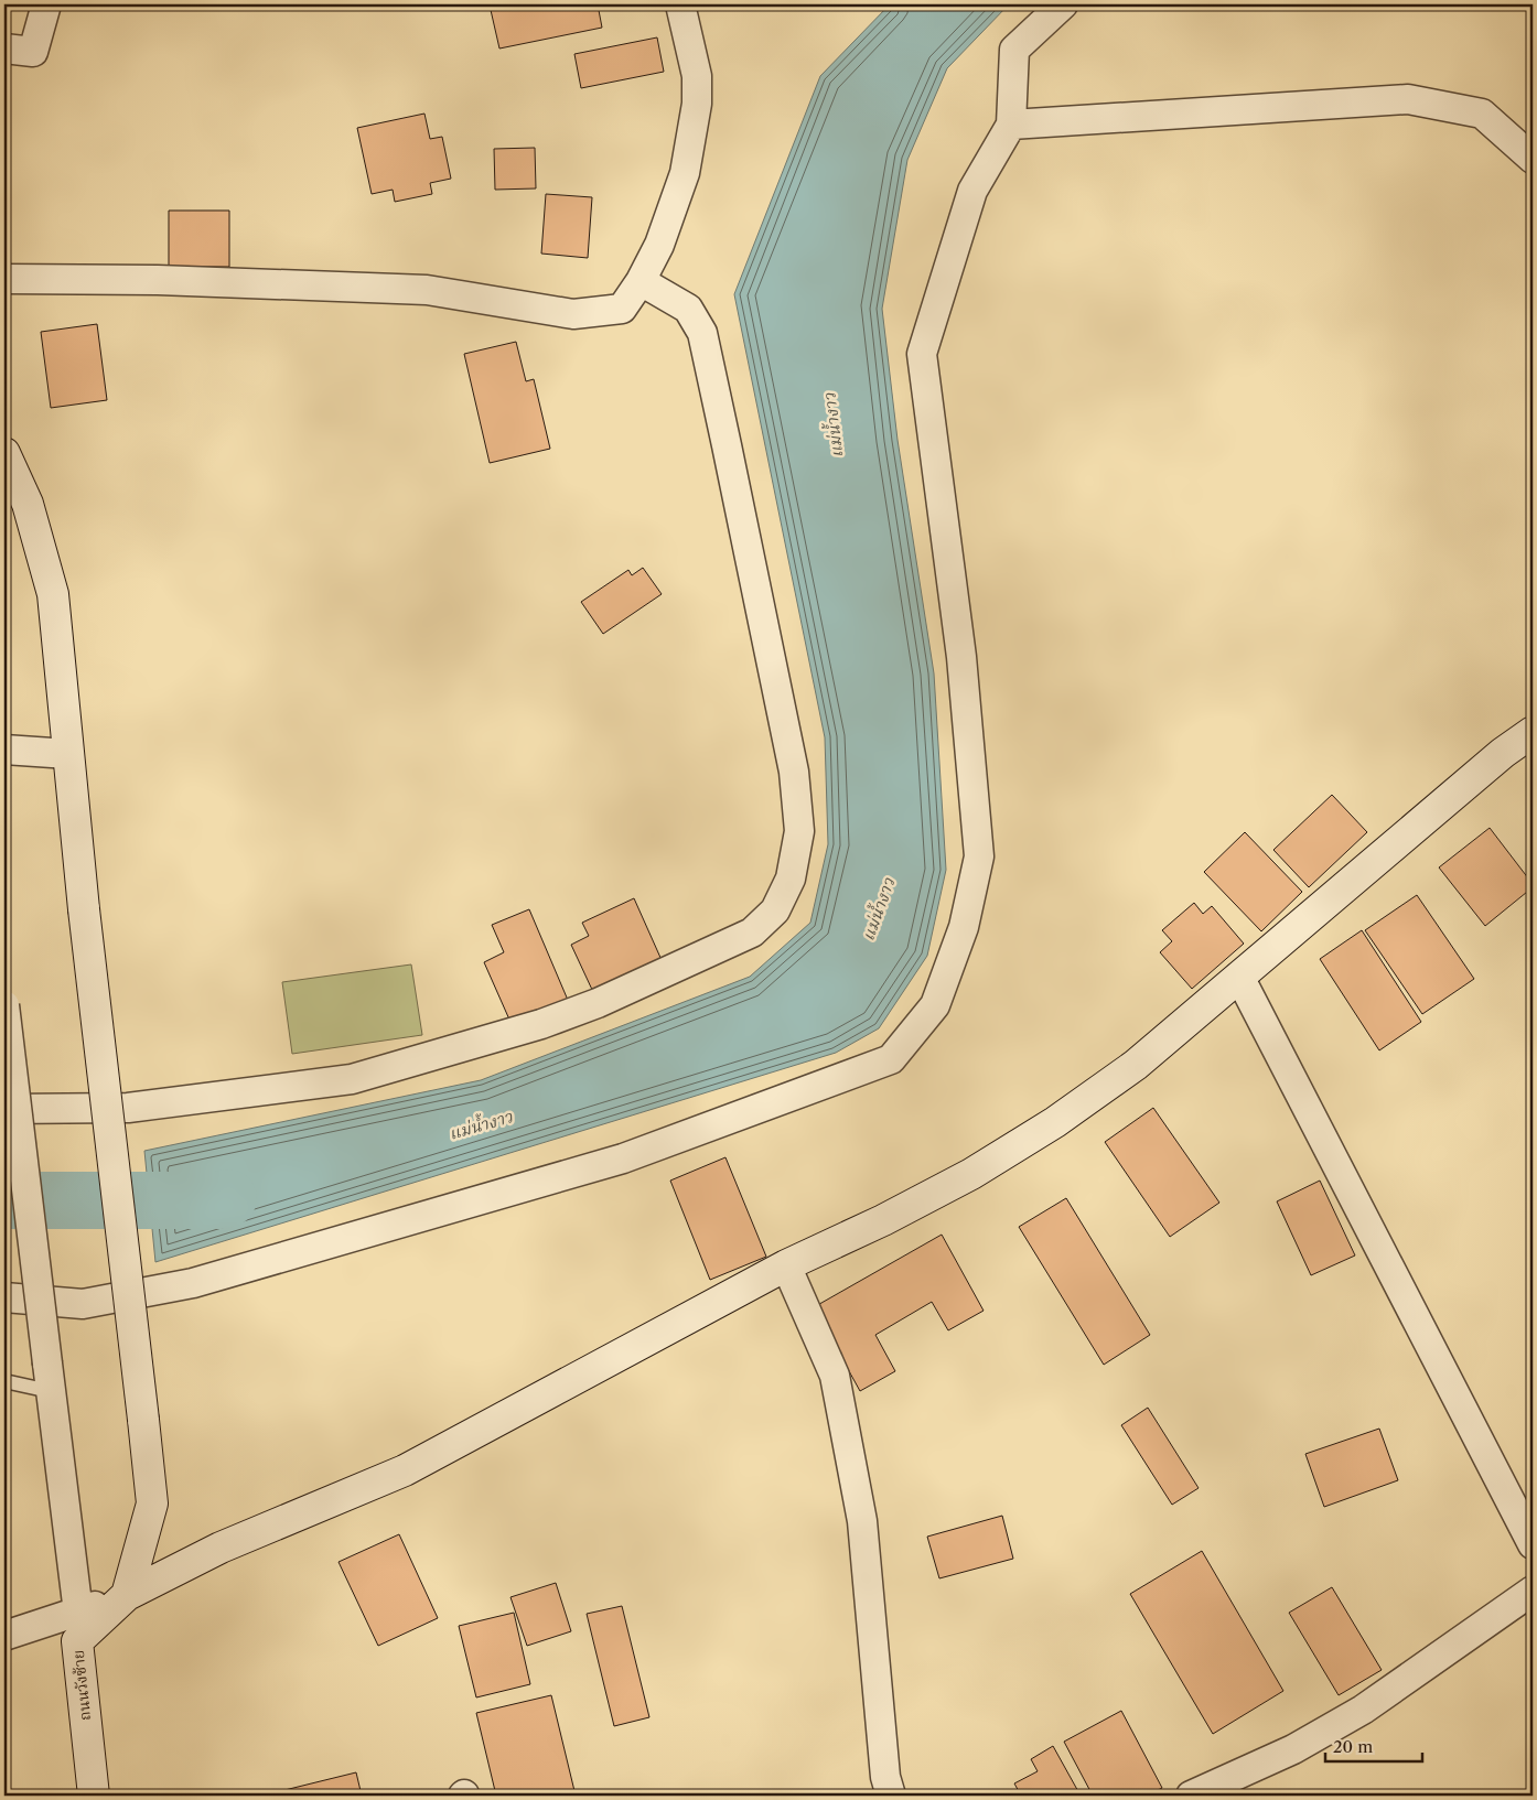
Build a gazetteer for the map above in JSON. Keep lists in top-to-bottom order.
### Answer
{
  "streets": {
    "street": ["ถนนวังซ้าย"]
  },
  "water": ["แม่น้ำงาว"],
  "scale_bar": "20 m"
}
